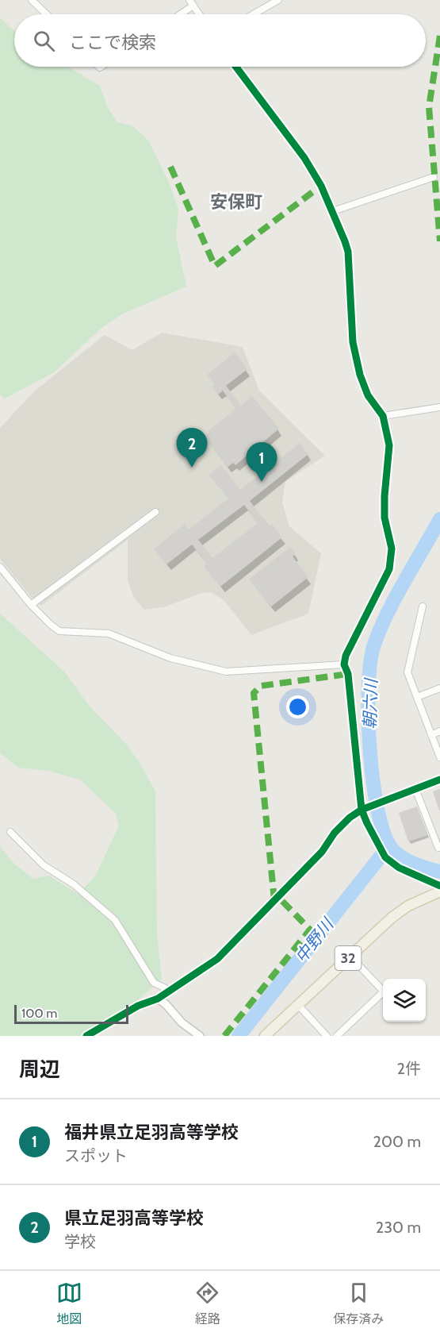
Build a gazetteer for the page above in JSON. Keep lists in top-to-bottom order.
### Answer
{
  "streets": {
    "main road": ["32"]
  },
  "districts": ["安保町"],
  "water": ["朝六川", "中野川"],
  "scale_bar": "100 m",
  "page": {
    "search": "ここで検索",
    "pins": ["2", "1"],
    "scale": "100 m",
    "heading": ["周辺", "2件"],
    "list": [
      {
        "mark": "1",
        "name": "福井県立足羽高等学校",
        "note": "スポット",
        "value": "200 m"
      },
      {
        "mark": "2",
        "name": "県立足羽高等学校",
        "note": "学校",
        "value": "230 m"
      }
    ],
    "nav": ["地図", "経路", "保存済み"]
  }
}
